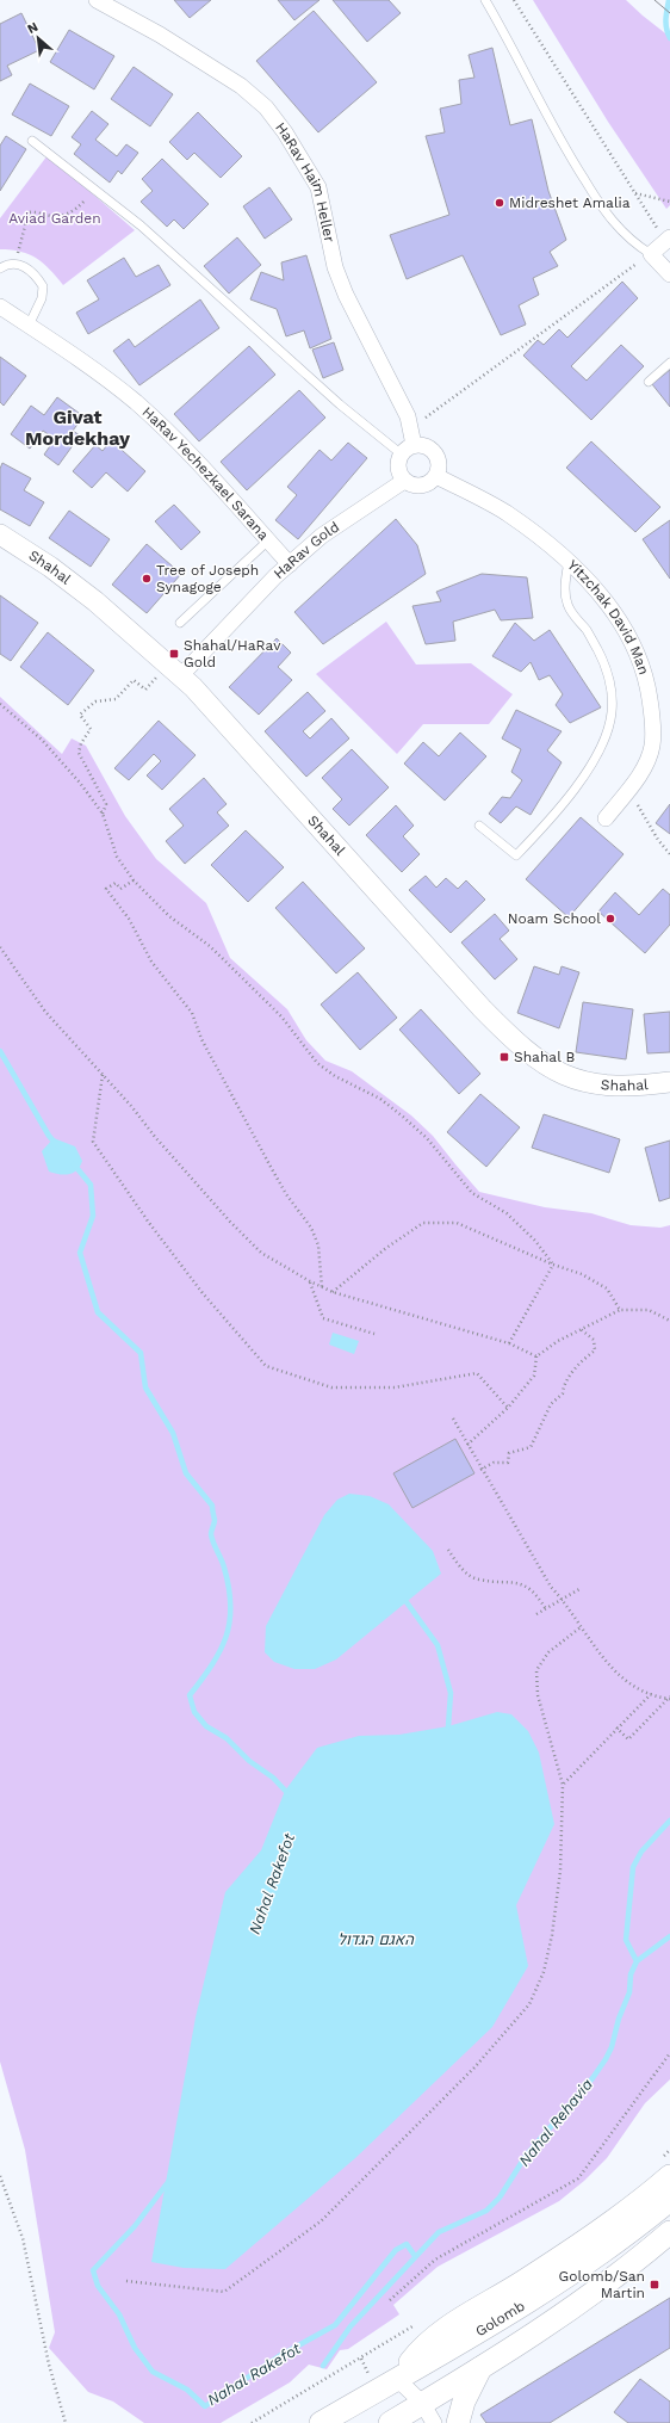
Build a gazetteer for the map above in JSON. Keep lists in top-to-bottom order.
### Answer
{
  "streets": {
    "main road": ["Golomb"],
    "street": [
      "HaRav Haim Heller",
      "HaRav Yechezkael Sarana",
      "HaRav Gold",
      "Shahal",
      "Yitzchak David Man"
    ]
  },
  "crossings": [
    ["HaRav Haim Heller", "HaRav Gold"],
    ["HaRav Haim Heller", "Yitzchak David Man"],
    ["HaRav Yechezkael Sarana", "HaRav Gold"],
    ["HaRav Gold", "Shahal"],
    ["HaRav Gold", "Yitzchak David Man"]
  ],
  "districts": ["Givat Mordekhay"],
  "water": ["Nahal Rakefot", "האגם הגדול", "Nahal Rehavia"],
  "parks": ["Aviad Garden"],
  "places": {
    "other": ["Midreshet Amalia", "Tree of Joseph Synagoge", "Noam School"],
    "transit": ["Shahal/HaRav Gold", "Shahal B", "Golomb/San Martin"]
  },
  "north": "top left"
}
